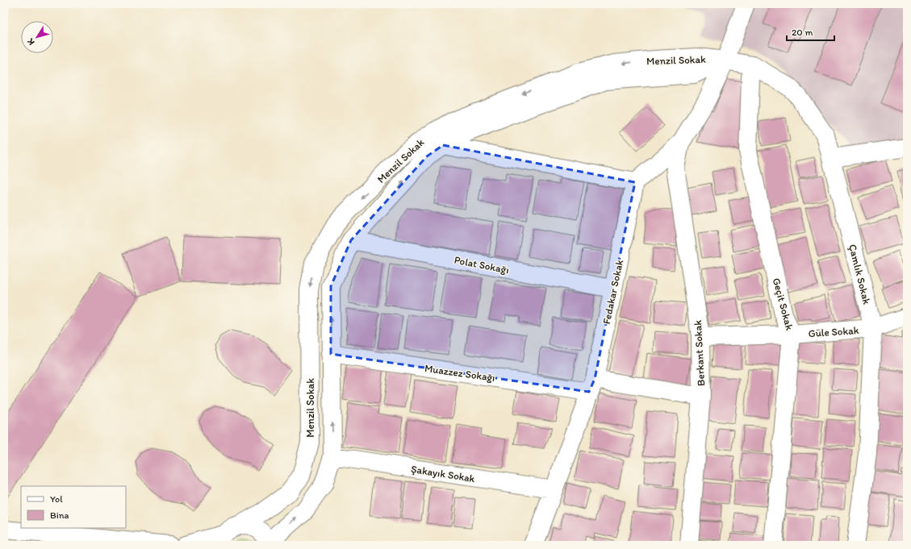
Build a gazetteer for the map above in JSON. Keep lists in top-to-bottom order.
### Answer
{
  "streets": {
    "street": [
      "Menzil Sokak",
      "Polat Sokağı",
      "Çamlık Sokak",
      "Fedakar Sokak",
      "Geçit Sokak",
      "Güle Sokak",
      "Berkant Sokak",
      "Muazzez Sokağı",
      "Şakayık Sokak"
    ]
  },
  "crossings": [
    ["Menzil Sokak", "Polat Sokağı"],
    ["Menzil Sokak", "Çamlık Sokak"],
    ["Menzil Sokak", "Muazzez Sokağı"],
    ["Menzil Sokak", "Şakayık Sokak"],
    ["Polat Sokağı", "Fedakar Sokak"],
    ["Çamlık Sokak", "Geçit Sokak"],
    ["Çamlık Sokak", "Güle Sokak"],
    ["Fedakar Sokak", "Muazzez Sokağı"],
    ["Fedakar Sokak", "Şakayık Sokak"],
    ["Geçit Sokak", "Güle Sokak"],
    ["Güle Sokak", "Berkant Sokak"],
    ["Berkant Sokak", "Muazzez Sokağı"]
  ],
  "legend": ["Yol", "Bina"],
  "scale_bar": "20 m",
  "north": "bottom left"
}
